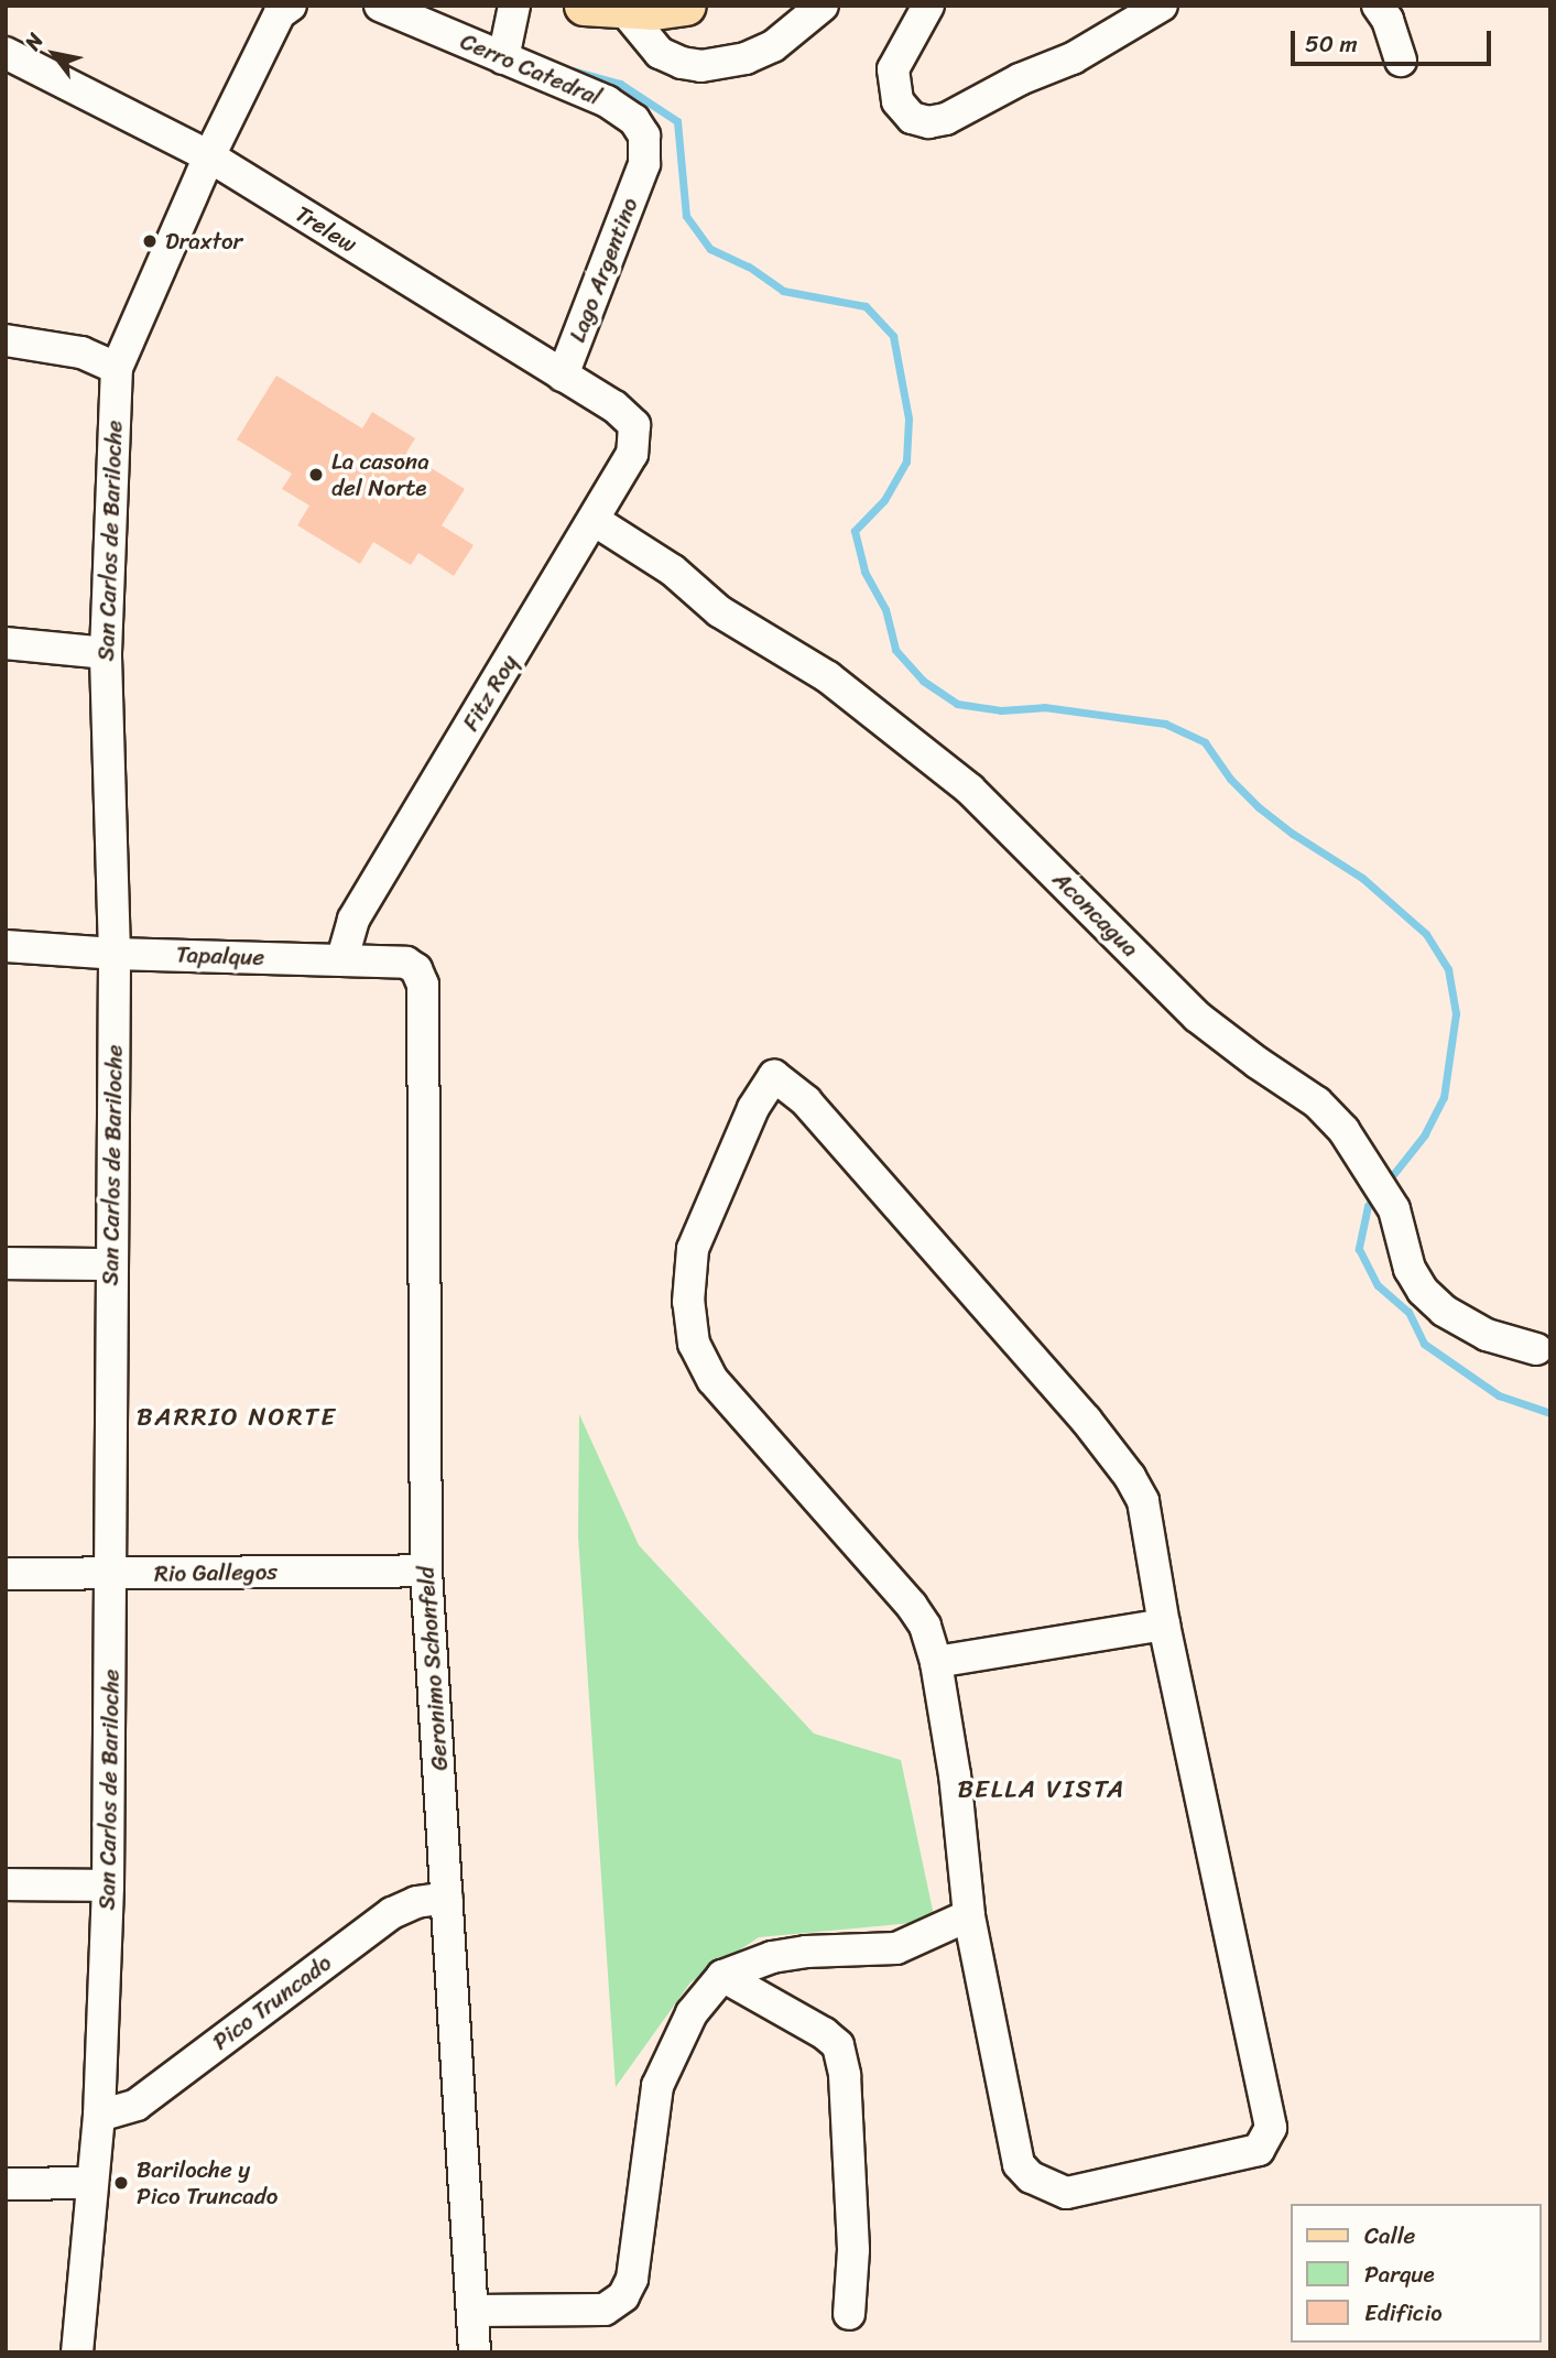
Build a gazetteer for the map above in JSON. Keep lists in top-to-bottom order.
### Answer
{
  "streets": {
    "street": [
      "Cerro Catedral",
      "Trelew",
      "Lago Argentino",
      "San Carlos de Bariloche",
      "Fitz Roy",
      "Aconcagua",
      "Tapalque",
      "Rio Gallegos",
      "Geronimo Schonfeld",
      "Pico Truncado"
    ]
  },
  "crossings": [
    ["Cerro Catedral", "Lago Argentino"],
    ["Trelew", "Lago Argentino"],
    ["Trelew", "San Carlos de Bariloche"],
    ["Trelew", "Fitz Roy"],
    ["San Carlos de Bariloche", "Tapalque"],
    ["San Carlos de Bariloche", "Rio Gallegos"],
    ["San Carlos de Bariloche", "Pico Truncado"],
    ["Fitz Roy", "Aconcagua"],
    ["Fitz Roy", "Tapalque"],
    ["Tapalque", "Geronimo Schonfeld"],
    ["Rio Gallegos", "Geronimo Schonfeld"],
    ["Geronimo Schonfeld", "Pico Truncado"]
  ],
  "districts": ["BARRIO NORTE", "BELLA VISTA"],
  "places": ["Draxtor", "La casona del Norte", "Bariloche y Pico Truncado"],
  "legend": ["Calle", "Parque", "Edificio"],
  "scale_bar": "50 m",
  "north": "top left"
}
